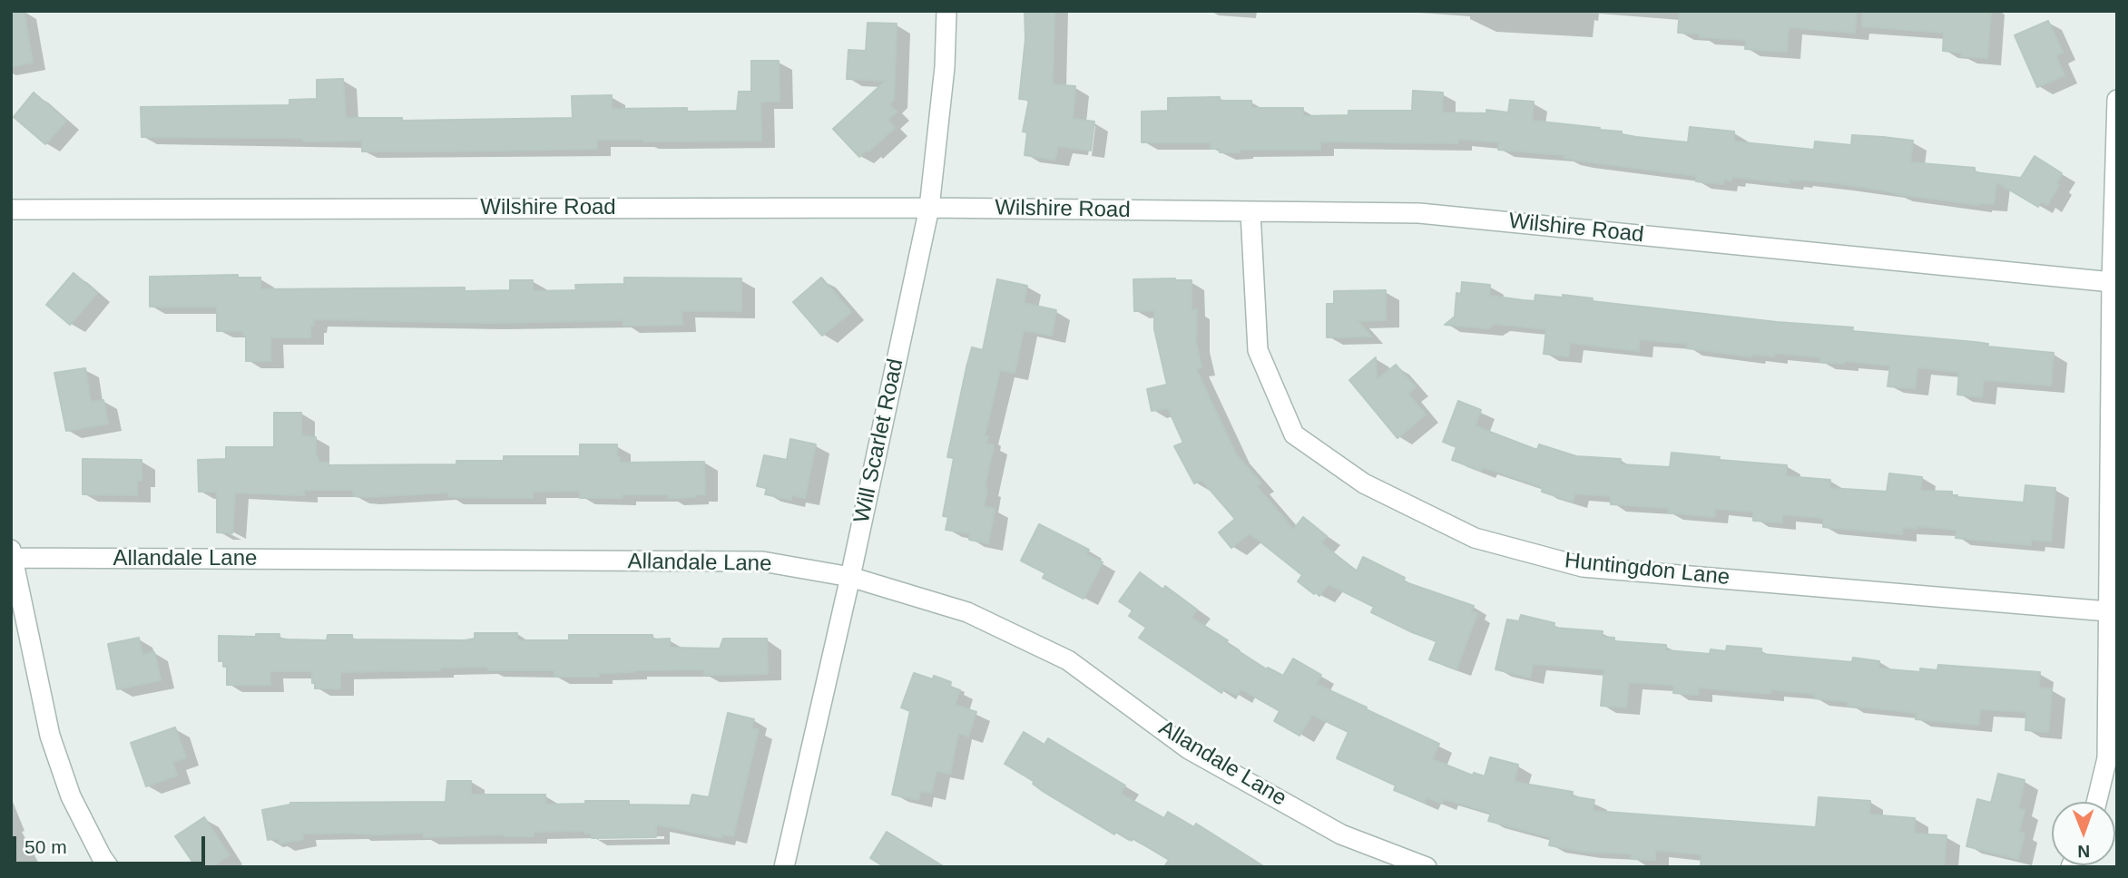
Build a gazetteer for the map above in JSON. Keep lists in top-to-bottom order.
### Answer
{
  "streets": {
    "street": [
      "Wilshire Road",
      "Will Scarlet Road",
      "Allandale Lane",
      "Huntingdon Lane"
    ]
  },
  "crossings": [
    ["Wilshire Road", "Will Scarlet Road"],
    ["Wilshire Road", "Huntingdon Lane"],
    ["Will Scarlet Road", "Allandale Lane"]
  ],
  "scale_bar": "50 m",
  "north": "bottom"
}
